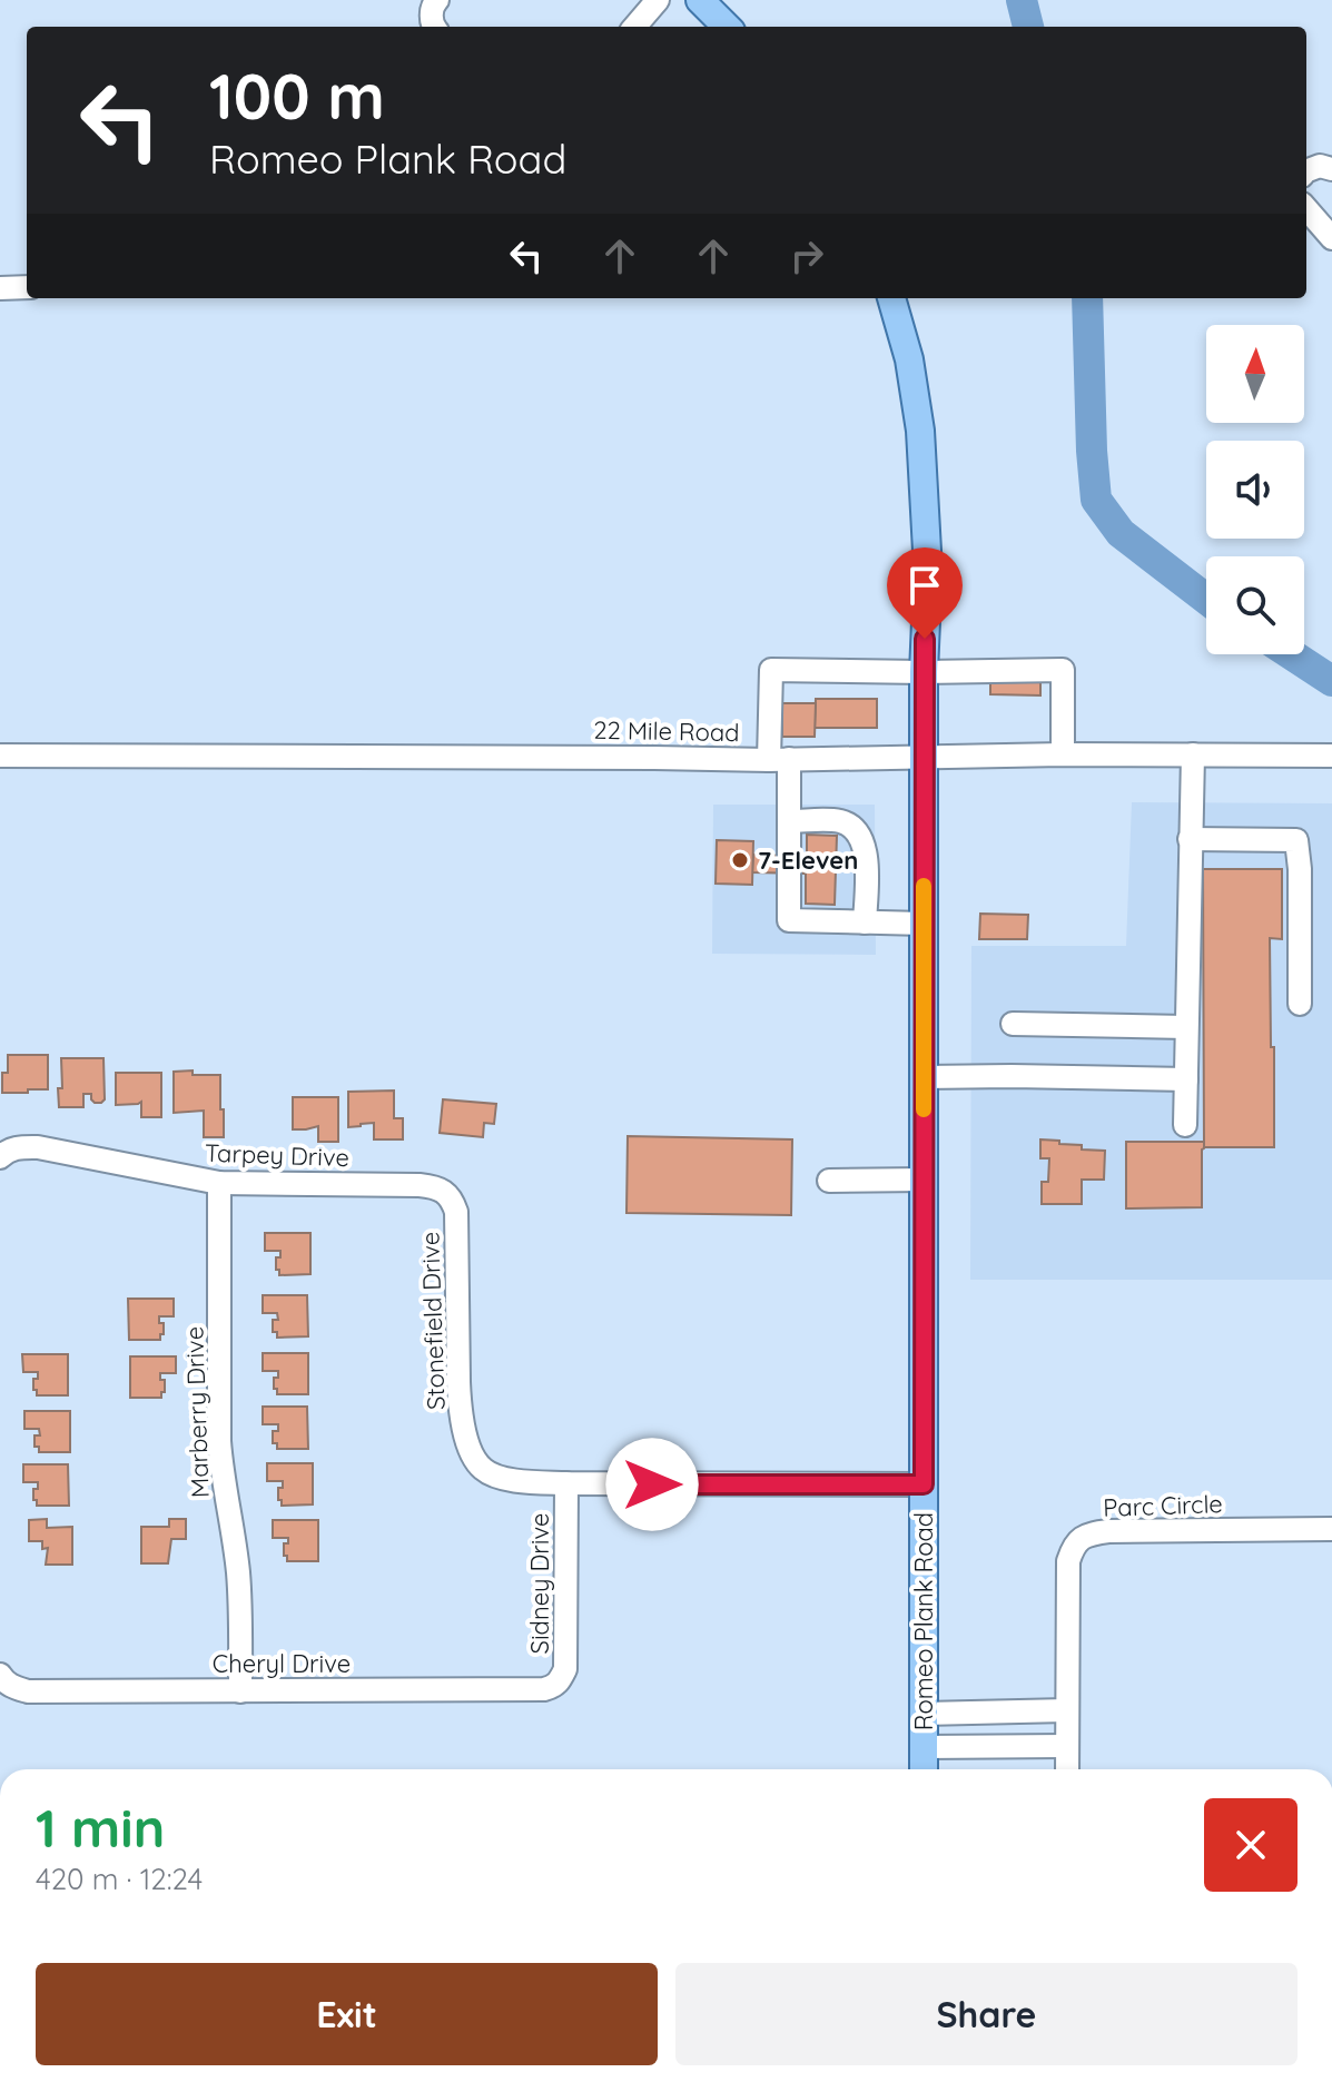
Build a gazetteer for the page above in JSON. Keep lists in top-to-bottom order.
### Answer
{
  "streets": {
    "main road": ["Romeo Plank Road"],
    "street": [
      "22 Mile Road",
      "Tarpey Drive",
      "Stonefield Drive",
      "Marberry Drive",
      "Parc Circle",
      "Sidney Drive",
      "Cheryl Drive"
    ]
  },
  "crossings": [
    ["22 Mile Road", "Romeo Plank Road"],
    ["Tarpey Drive", "Stonefield Drive"],
    ["Tarpey Drive", "Marberry Drive"],
    ["Stonefield Drive", "Sidney Drive"],
    ["Stonefield Drive", "Romeo Plank Road"],
    ["Marberry Drive", "Cheryl Drive"],
    ["Sidney Drive", "Cheryl Drive"]
  ],
  "places": ["7-Eleven"],
  "north": "top",
  "page": {
    "turn": ["100 m", "Romeo Plank Road"],
    "heading": ["1 min", "420 m · 12:24"],
    "buttons": ["Exit", "Share"]
  }
}
